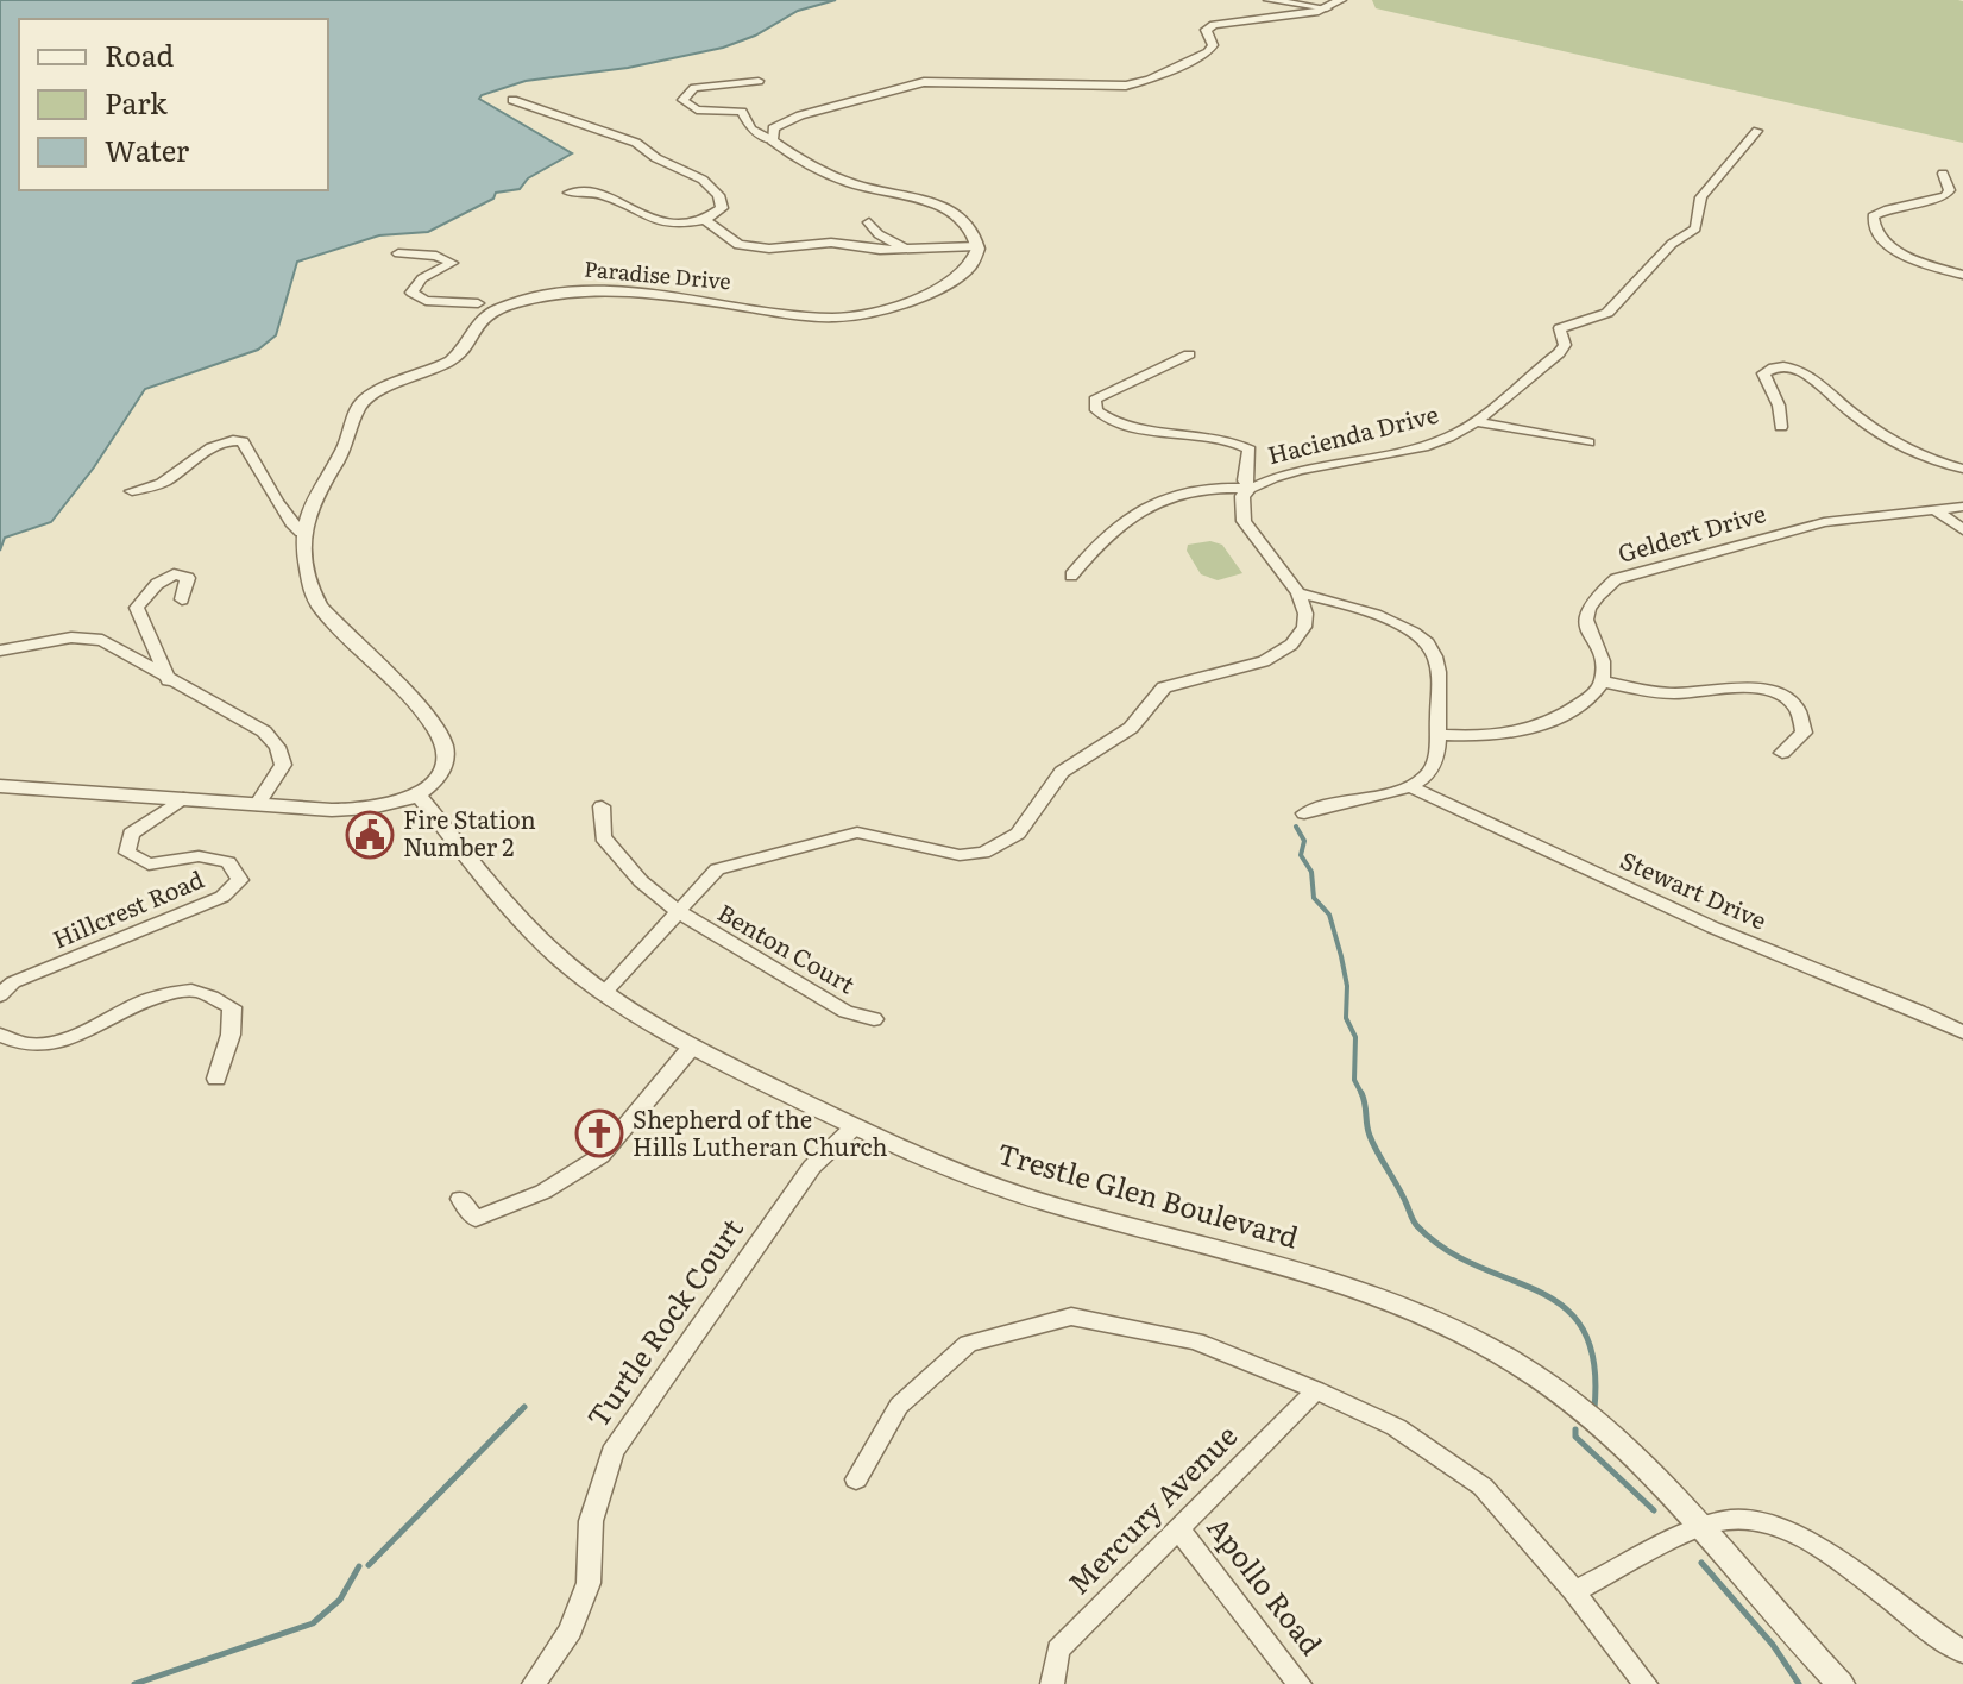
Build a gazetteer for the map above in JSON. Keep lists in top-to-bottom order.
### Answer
{
  "streets": {
    "street": [
      "Paradise Drive",
      "Hacienda Drive",
      "Geldert Drive",
      "Stewart Drive",
      "Hillcrest Road",
      "Benton Court",
      "Trestle Glen Boulevard",
      "Turtle Rock Court",
      "Mercury Avenue",
      "Apollo Road"
    ]
  },
  "crossings": [
    ["Trestle Glen Boulevard", "Turtle Rock Court"],
    ["Mercury Avenue", "Apollo Road"]
  ],
  "places": {
    "public building": ["Fire Station Number 2"],
    "church": ["Shepherd of the Hills Lutheran Church"]
  },
  "legend": ["Road", "Park", "Water"]
}
